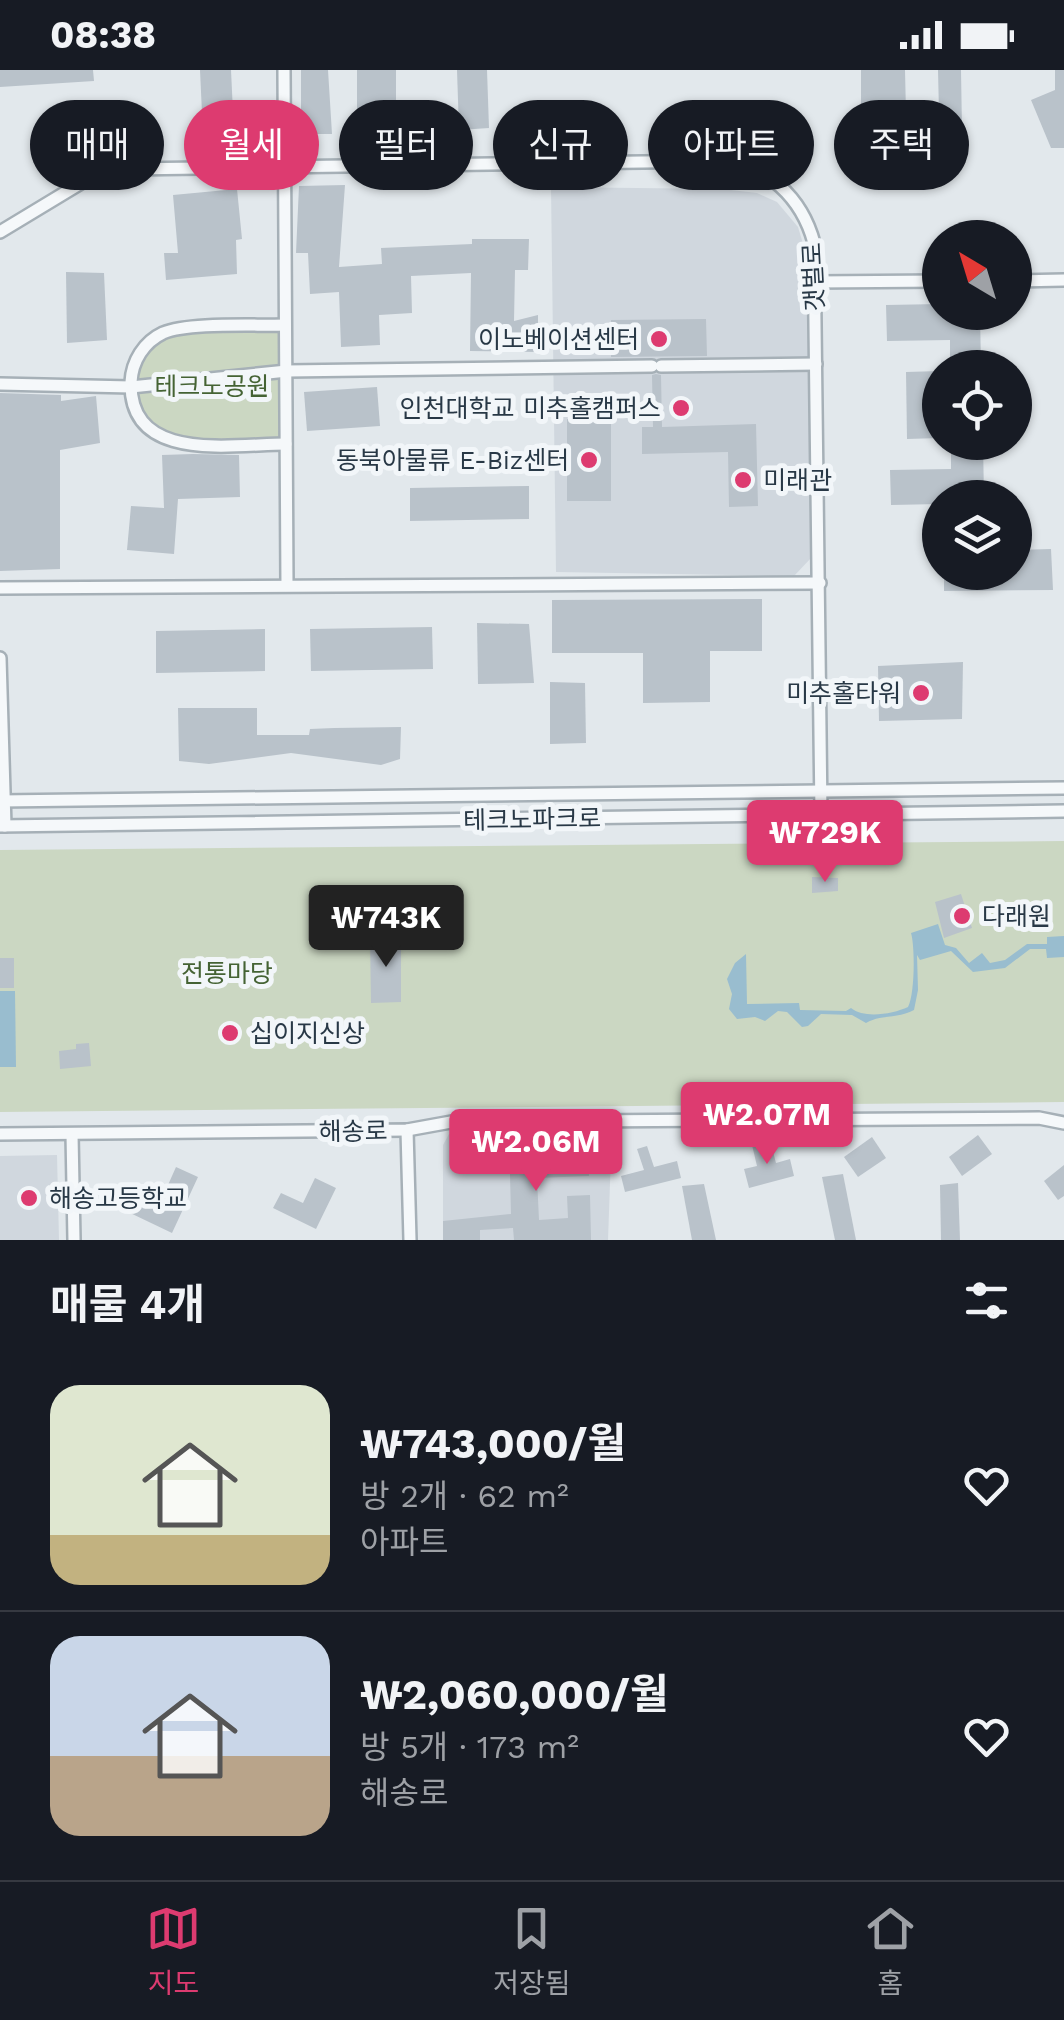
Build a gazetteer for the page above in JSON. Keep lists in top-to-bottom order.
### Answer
{
  "streets": {
    "street": ["갯벌로", "테크노파크로", "해송로"]
  },
  "crossings": [
    ["갯벌로", "테크노파크로"]
  ],
  "parks": ["테크노공원", "전통마당"],
  "places": [
    "이노베이션센터",
    "인천대학교 미추홀캠퍼스",
    "동북아물류 E-Biz센터",
    "미래관",
    "미추홀타워",
    "다래원",
    "십이지신상",
    "해송고등학교"
  ],
  "north": "top left",
  "page": {
    "status": "08:38",
    "chip": [
      "매매",
      "월세",
      "필터",
      "신규",
      "아파트",
      "주택"
    ],
    "price": [
      "₩729K",
      "₩743K",
      "₩2.07M",
      "₩2.06M"
    ],
    "heading": "매물 4개",
    "list": [
      {
        "name": "₩743,000/월",
        "note": "방 2개 · 62 m² · 아파트"
      },
      {
        "name": "₩2,060,000/월",
        "note": "방 5개 · 173 m² · 해송로"
      }
    ],
    "tabs": ["지도", "저장됨", "홈"]
  }
}
